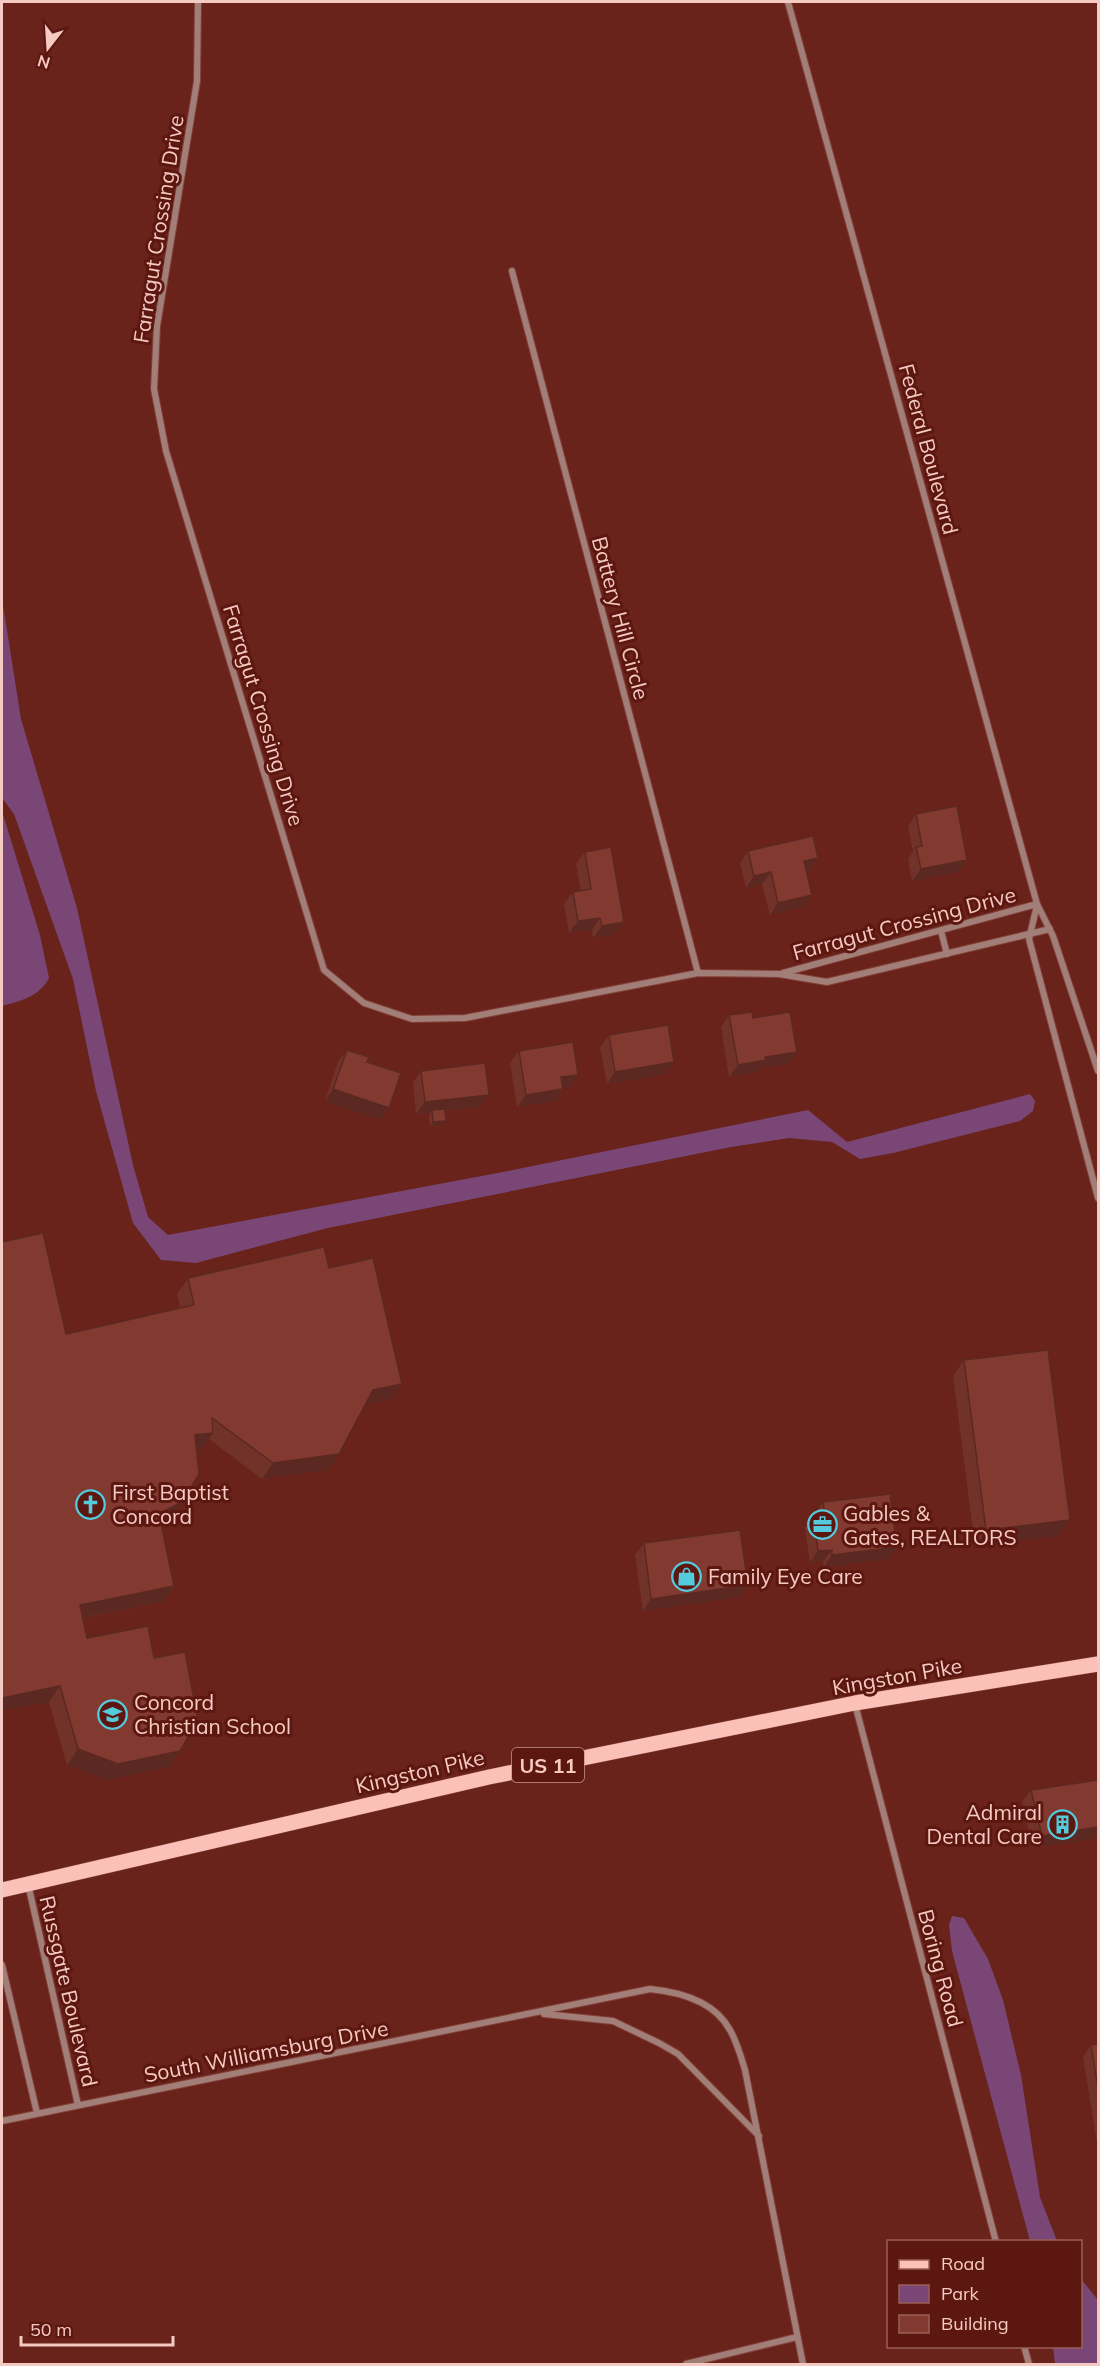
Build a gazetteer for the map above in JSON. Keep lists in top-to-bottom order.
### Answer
{
  "streets": {
    "main road": ["Kingston Pike", "US 11"],
    "street": [
      "Farragut Crossing Drive",
      "Federal Boulevard",
      "Battery Hill Circle",
      "Boring Road",
      "Russgate Boulevard",
      "South Williamsburg Drive"
    ]
  },
  "crossings": [
    ["Farragut Crossing Drive", "Federal Boulevard"],
    ["Farragut Crossing Drive", "Battery Hill Circle"],
    ["Kingston Pike", "Boring Road"],
    ["Kingston Pike", "Russgate Boulevard"],
    ["Russgate Boulevard", "South Williamsburg Drive"]
  ],
  "places": {
    "church": ["First Baptist Concord"],
    "office": ["Gables & Gates, REALTORS"],
    "shop": ["Family Eye Care"],
    "school or university": ["Concord Christian School"],
    "building": ["Admiral Dental Care"]
  },
  "legend": ["Road", "Park", "Building"],
  "scale_bar": "50 m",
  "north": "bottom"
}
